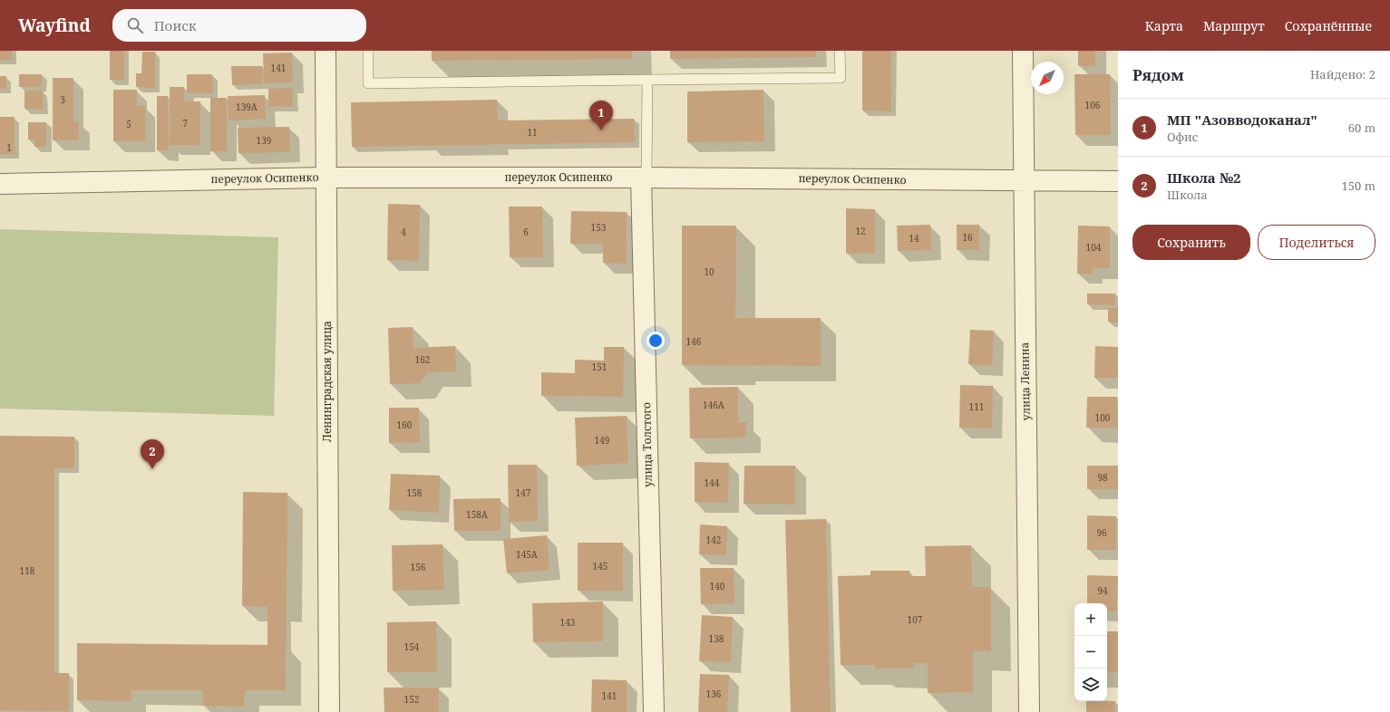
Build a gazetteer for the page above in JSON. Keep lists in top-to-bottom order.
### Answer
{
  "streets": {
    "street": [
      "переулок Осипенко",
      "Ленинградская улица",
      "улица Ленина",
      "улица Толстого"
    ]
  },
  "crossings": [
    ["переулок Осипенко", "Ленинградская улица"],
    ["переулок Осипенко", "улица Ленина"],
    ["переулок Осипенко", "улица Толстого"]
  ],
  "house_numbers": [
    "141",
    "3",
    "106",
    "139А",
    "7",
    "5",
    "11",
    "139",
    "1",
    "153",
    "12",
    "4",
    "6",
    "16",
    "14",
    "104",
    "10",
    "146",
    "162",
    "151",
    "146А",
    "111",
    "100",
    "160",
    "149",
    "98",
    "144",
    "158",
    "147",
    "158А",
    "96",
    "142",
    "145А",
    "145",
    "156",
    "118",
    "140",
    "94",
    "107",
    "143",
    "138",
    "154",
    "136",
    "141",
    "152"
  ],
  "north": "bottom left",
  "page": {
    "header": "Wayfind",
    "search": "Поиск",
    "nav": ["Карта", "Маршрут", "Сохранённые"],
    "heading": ["Рядом", "Найдено: 2"],
    "list": [
      {
        "mark": "1",
        "name": "МП \"Азовводоканал\"",
        "note": "Офис",
        "value": "60 m"
      },
      {
        "mark": "2",
        "name": "Школа №2",
        "note": "Школа",
        "value": "150 m"
      }
    ],
    "pins": ["1", "2"],
    "buttons": ["Сохранить", "Поделиться"],
    "map_buttons": ["+", "−"]
  }
}
